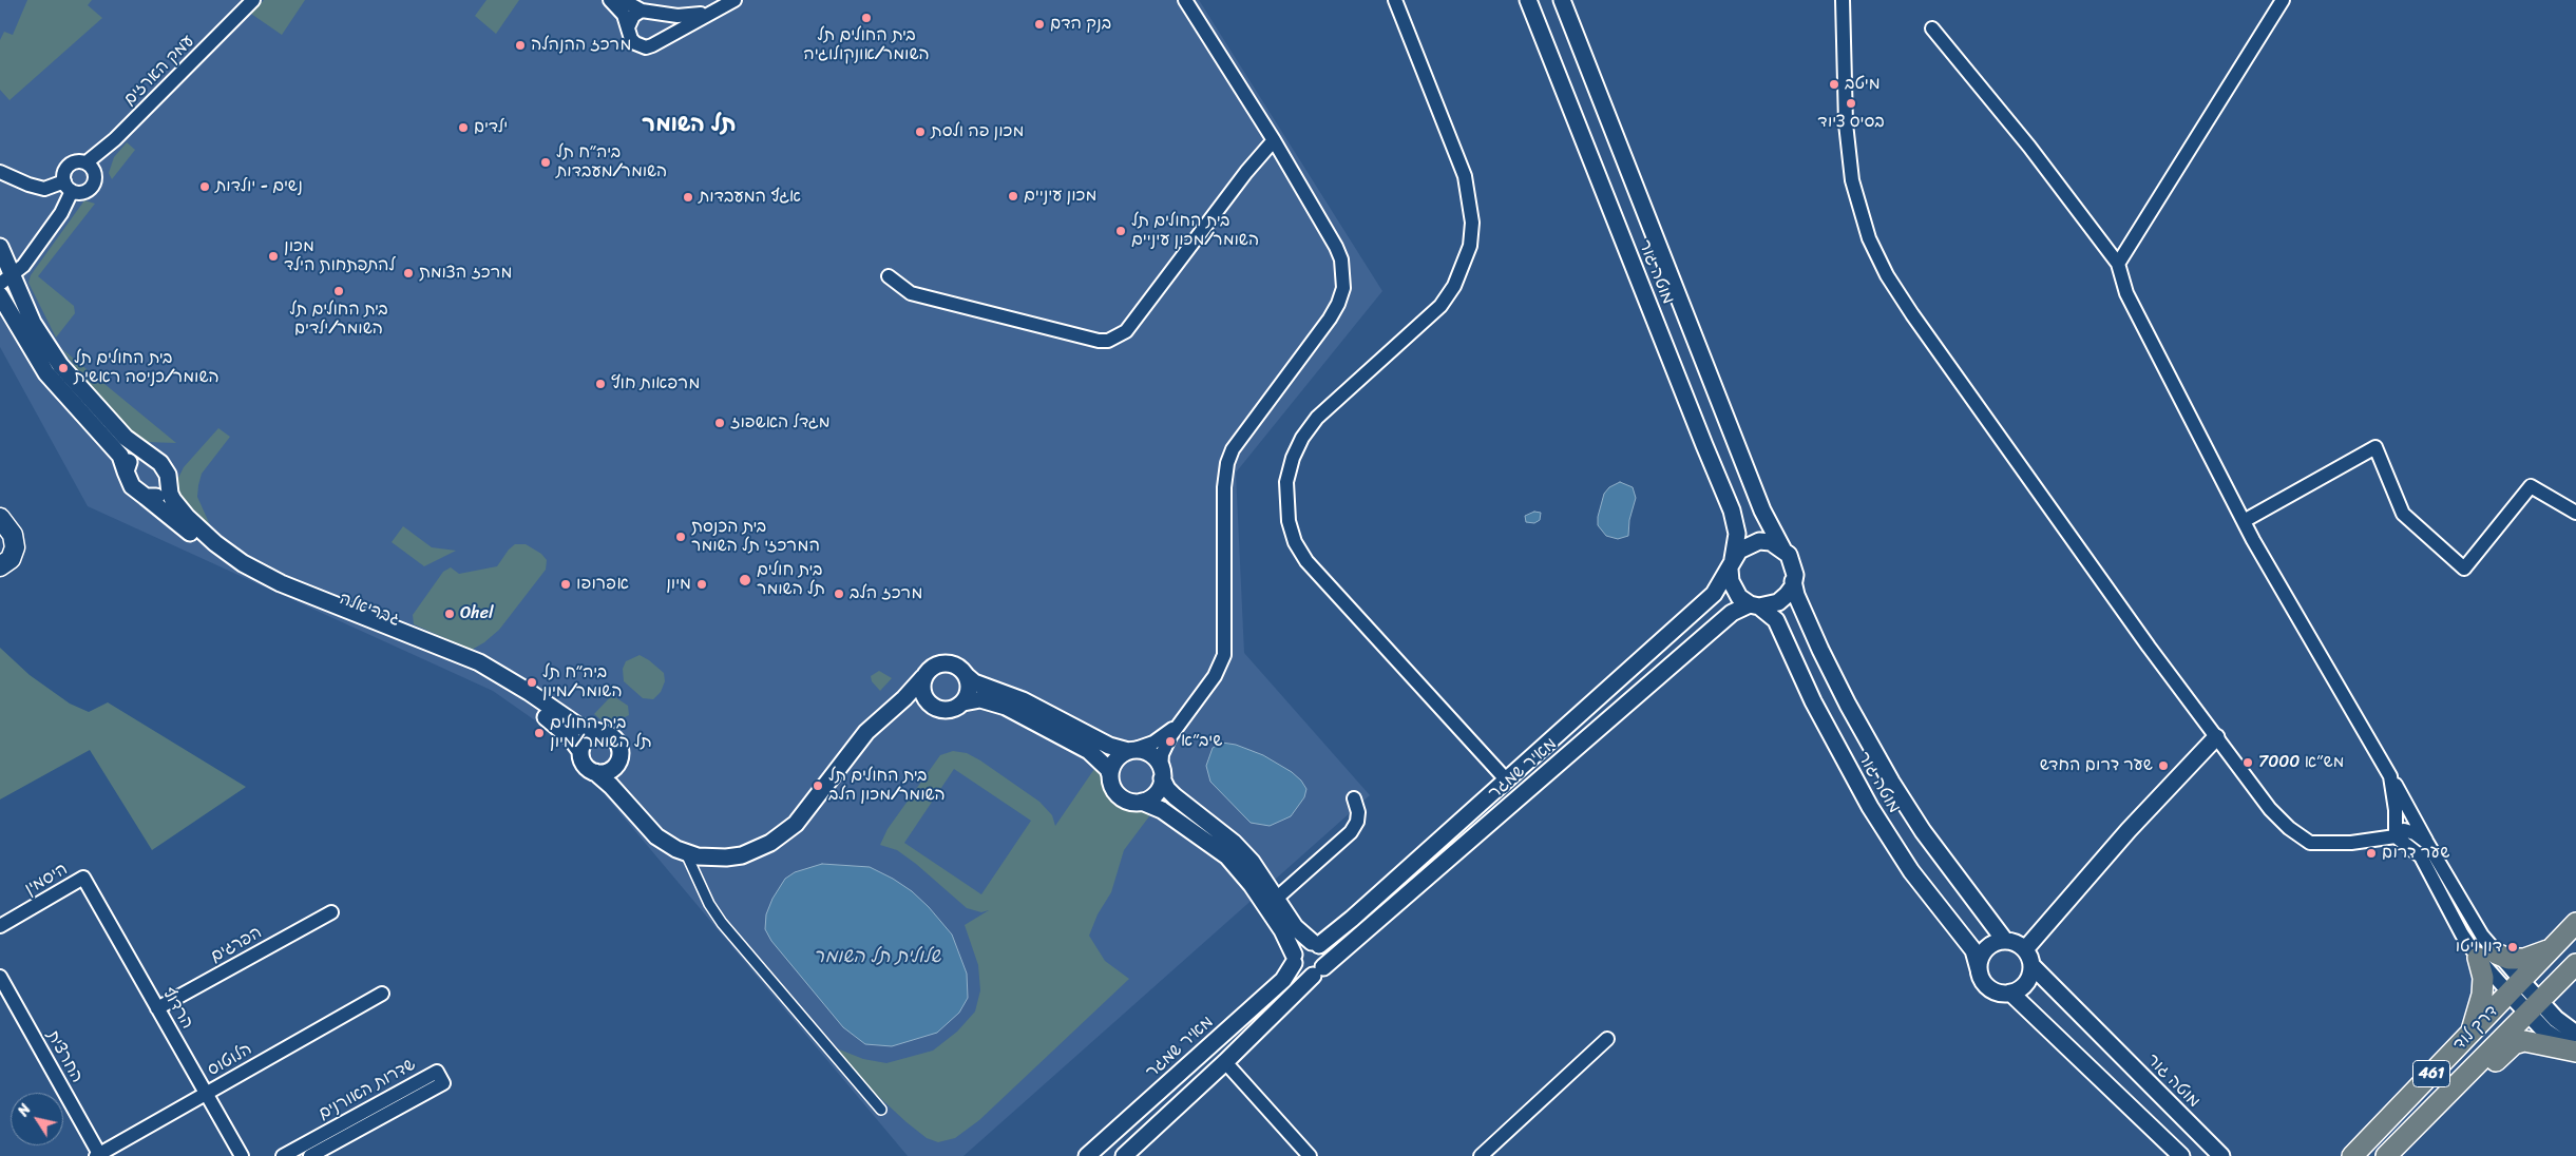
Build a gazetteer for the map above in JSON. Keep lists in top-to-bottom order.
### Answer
{
  "streets": {
    "main road": ["דרך לוד", "461"],
    "street": [
      "עמק הארזים",
      "מוטה גור",
      "גבריאלה",
      "מאיר שמגר",
      "היסמין",
      "הפרגים",
      "הרדוף",
      "החרצית",
      "הלוטוס",
      "שדרות האורנים"
    ]
  },
  "crossings": [
    ["מוטה גור", "מאיר שמגר"],
    ["היסמין", "הרדוף"],
    ["הפרגים", "הרדוף"],
    ["הרדוף", "הלוטוס"],
    ["החרצית", "הלוטוס"]
  ],
  "districts": ["תל השומר"],
  "water": ["שלולית תל השומר"],
  "places": [
    "בית החולים תל השומר/אונקולוגיה",
    "בנק הדם",
    "מרכז ההנהלה",
    "מיטב",
    "בסיס ציוד",
    "ילדים",
    "מכון פה ולסת",
    "ביה״ח תל השומר/מעבדות",
    "נשים - יולדות",
    "מכון עיניים",
    "אגף המעבדות",
    "בית החולים תל השומר/מכון עיניים",
    "מכון להתפתחות הילד",
    "מרכז הצומת",
    "בית החולים תל השומר/ילדים",
    "בית החולים תל השומר/כניסה ראשית",
    "מרפאות חוץ",
    "מגדל האשפוז",
    "בית הכנסת המרכזי תל השומר",
    "בית חולים תל השומר",
    "אפרופו",
    "מיון",
    "מרכז הלב",
    "Ohel",
    "ביה״ח תל השומר/מיון",
    "בית החולים תל השומר/מיון",
    "שיב״א",
    "מש״א 7000",
    "שער דרום החדש",
    "בית החולים תל השומר/מכון הלב",
    "שער דרום",
    "דון ויטו"
  ],
  "north": "top left"
}
